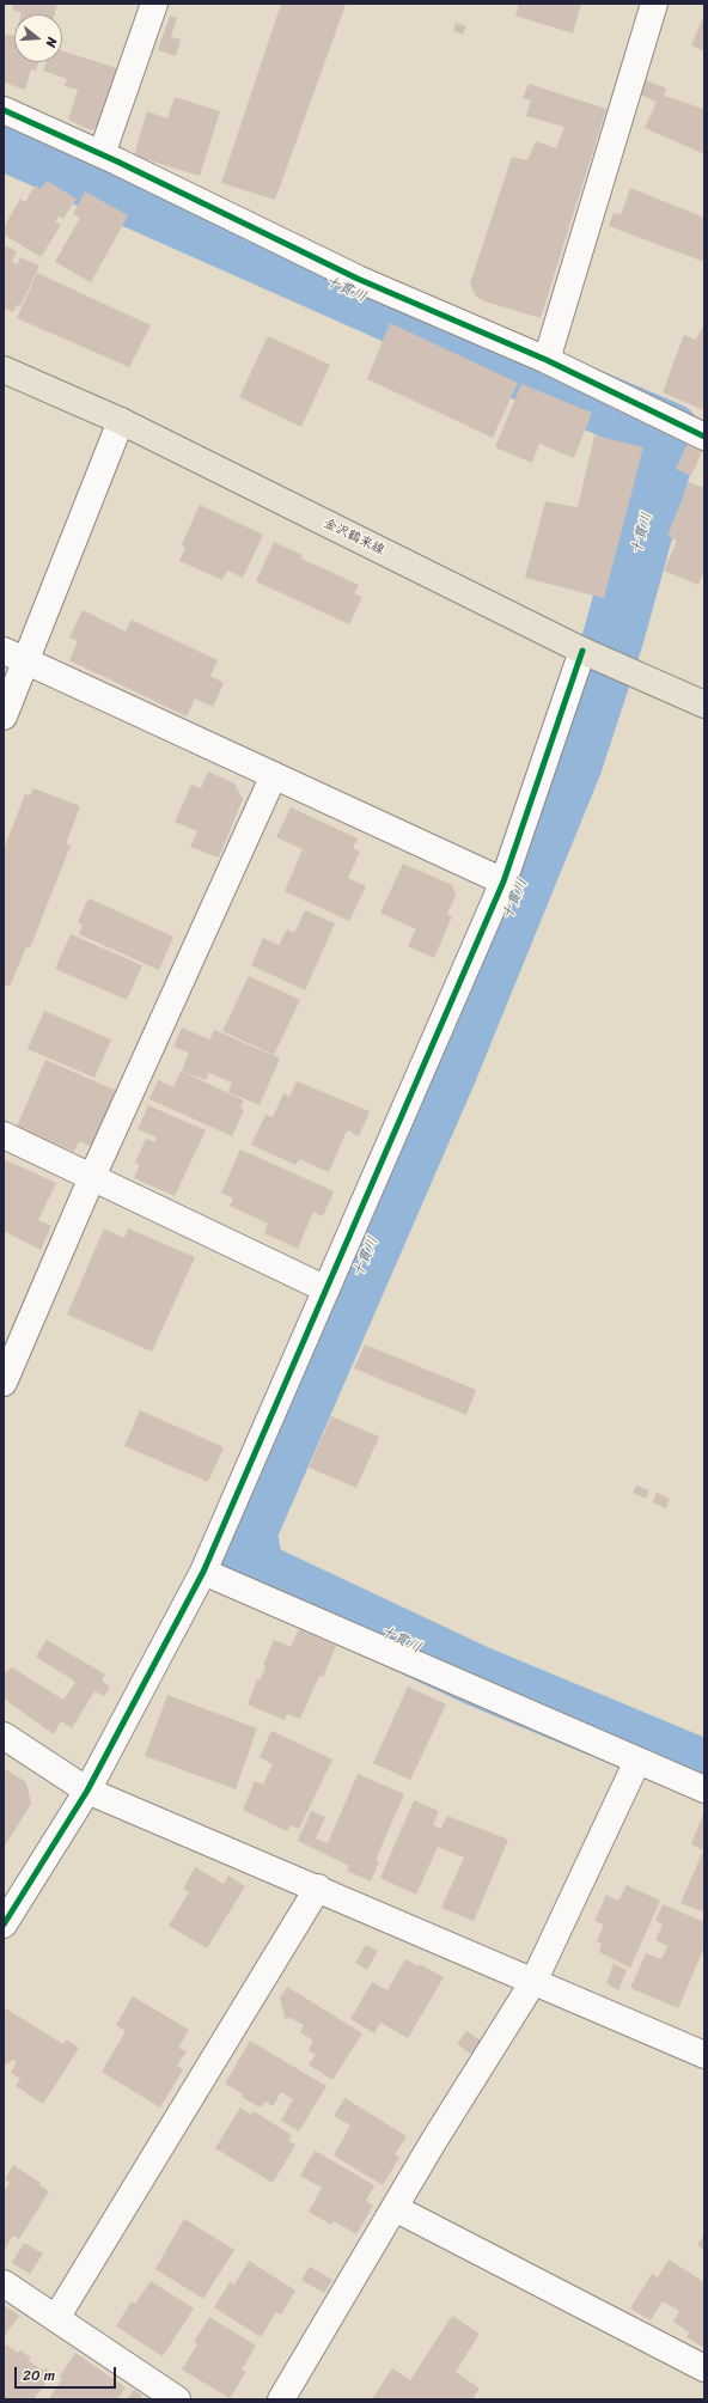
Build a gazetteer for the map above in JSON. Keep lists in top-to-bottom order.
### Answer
{
  "streets": {
    "main road": ["金沢鶴来線"]
  },
  "water": ["十貫川"],
  "scale_bar": "20 m",
  "north": "right"
}
